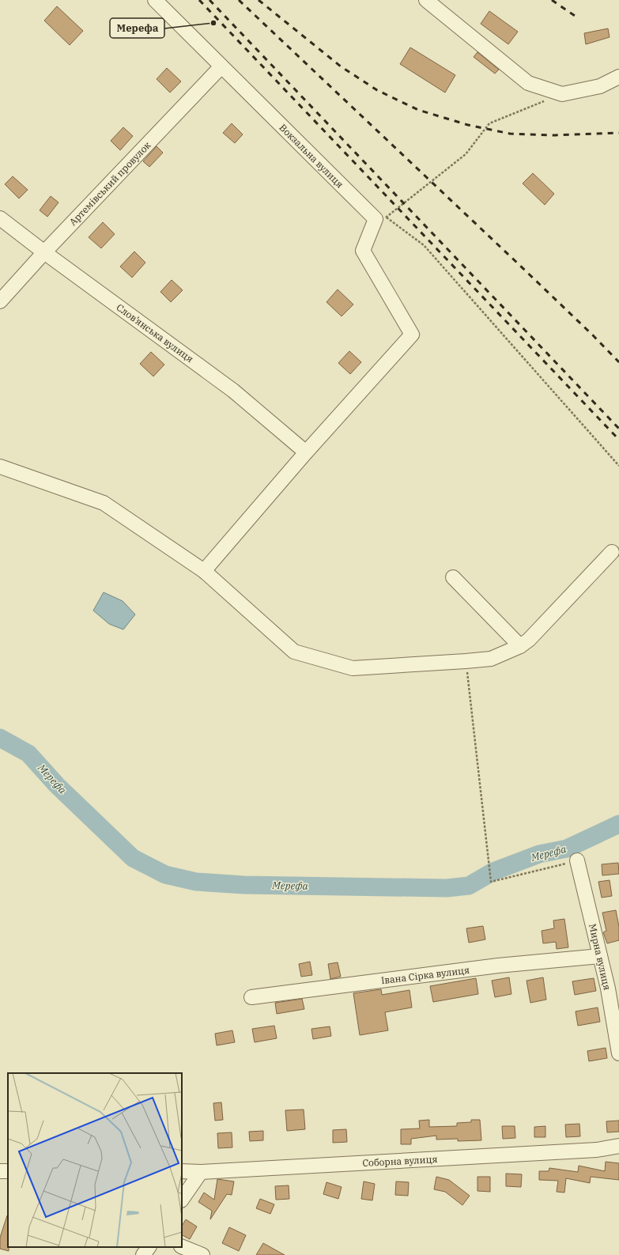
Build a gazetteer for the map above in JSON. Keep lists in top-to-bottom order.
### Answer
{
  "streets": {
    "street": [
      "Вокзальна вулиця",
      "Артемівський провулок",
      "Слов’янська вулиця",
      "Мирна вулиця",
      "Івана Сірка вулиця",
      "Соборна вулиця"
    ]
  },
  "crossings": [
    ["Вокзальна вулиця", "Артемівський провулок"],
    ["Артемівський провулок", "Слов’янська вулиця"],
    ["Мирна вулиця", "Івана Сірка вулиця"]
  ],
  "water": ["Мерефа"],
  "places": ["Мерефа"]
}
